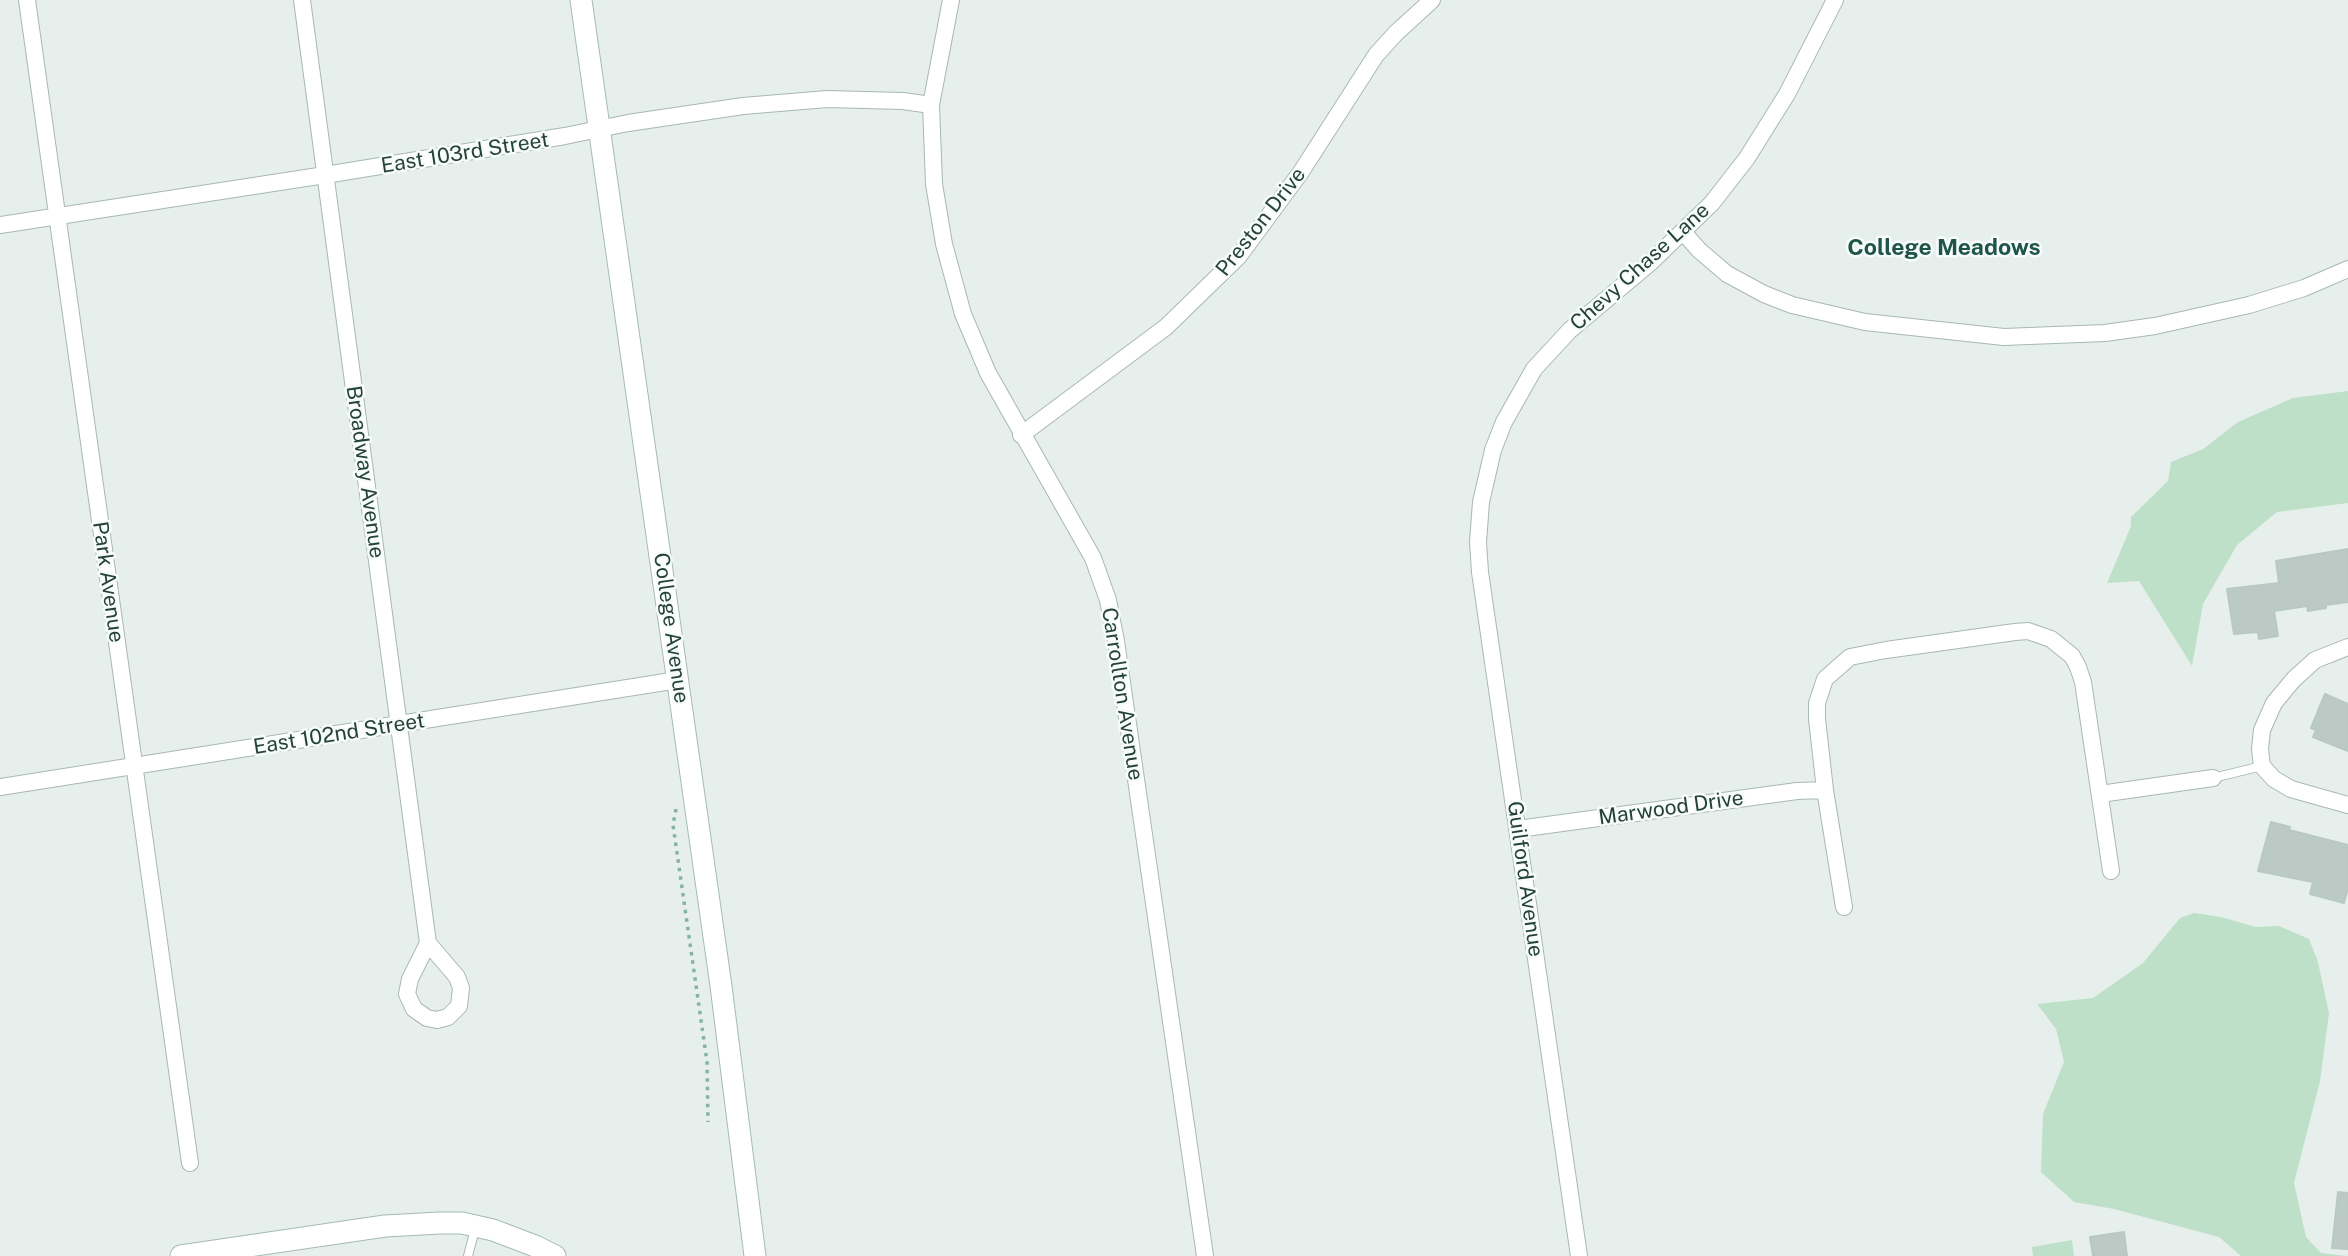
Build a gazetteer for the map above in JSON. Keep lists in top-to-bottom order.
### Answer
{
  "streets": {
    "main road": ["College Avenue"],
    "street": [
      "East 103rd Street",
      "Preston Drive",
      "Chevy Chase Lane",
      "Broadway Avenue",
      "Park Avenue",
      "Carrollton Avenue",
      "East 102nd Street",
      "Marwood Drive",
      "Guilford Avenue"
    ]
  },
  "crossings": [
    ["East 103rd Street", "Broadway Avenue"],
    ["East 103rd Street", "Park Avenue"],
    ["East 103rd Street", "College Avenue"],
    ["East 103rd Street", "Carrollton Avenue"],
    ["Preston Drive", "Carrollton Avenue"],
    ["Chevy Chase Lane", "Guilford Avenue"],
    ["Broadway Avenue", "East 102nd Street"],
    ["Park Avenue", "East 102nd Street"],
    ["College Avenue", "East 102nd Street"],
    ["Marwood Drive", "Guilford Avenue"]
  ],
  "districts": ["College Meadows"]
}
